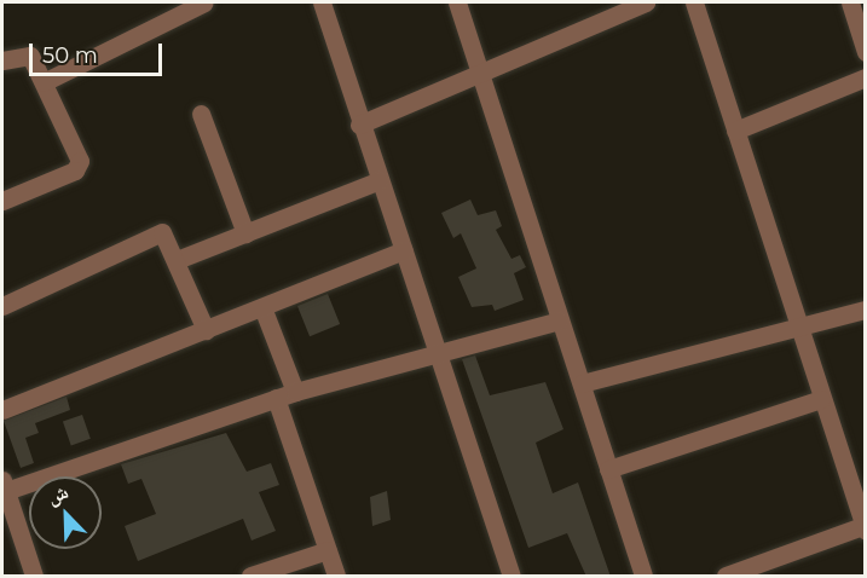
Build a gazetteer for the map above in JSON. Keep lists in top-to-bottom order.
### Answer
{
  "scale_bar": "50 m",
  "north": "top left"
}
